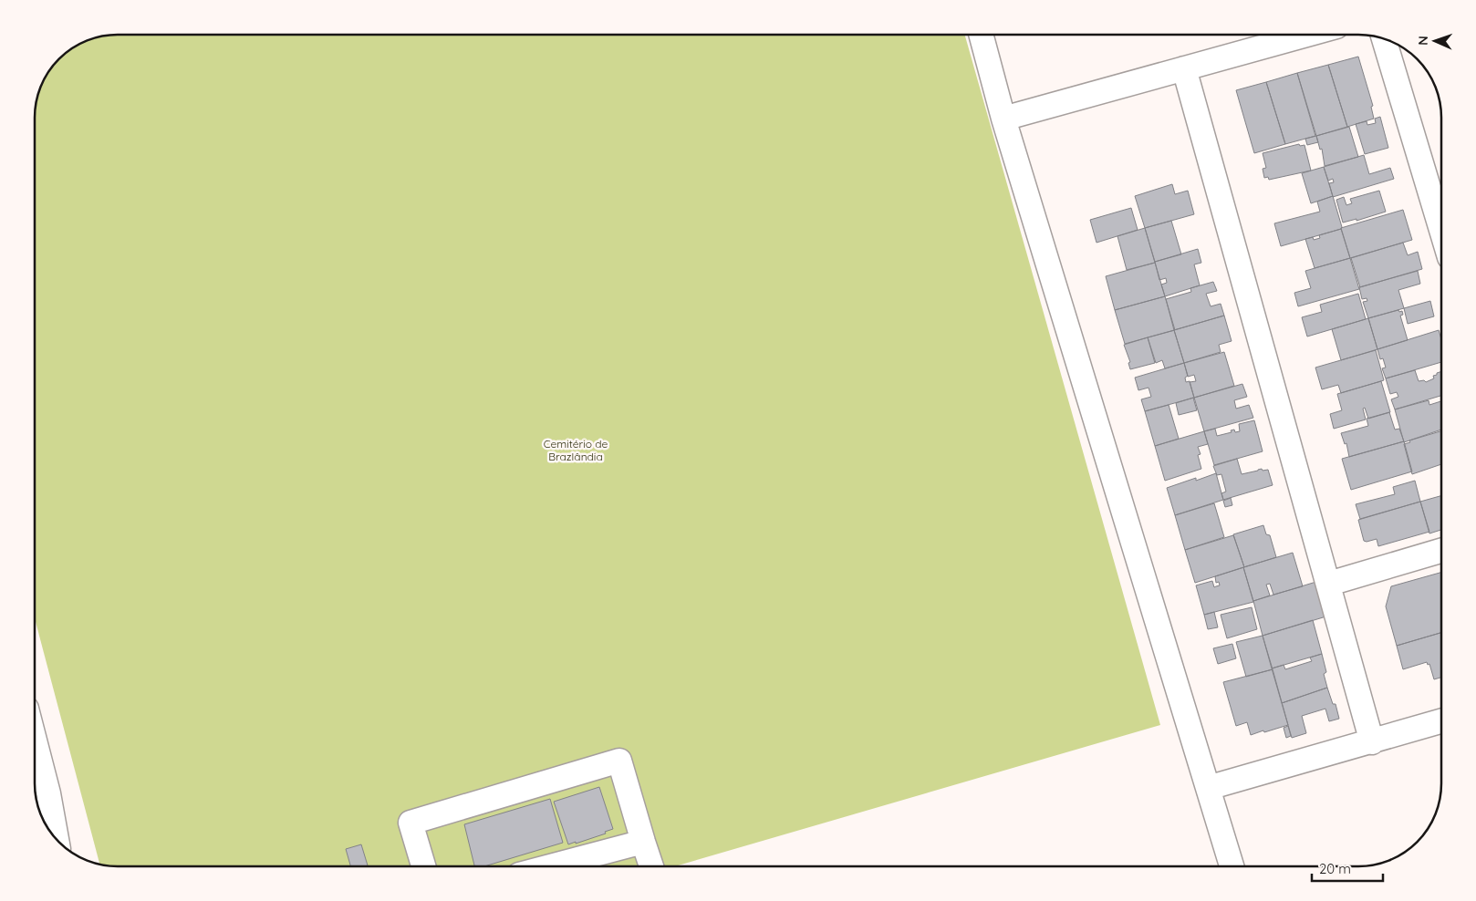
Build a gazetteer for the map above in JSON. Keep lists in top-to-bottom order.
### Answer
{
  "parks": ["Cemitério de Brazlândia"],
  "scale_bar": "20 m",
  "north": "left"
}
